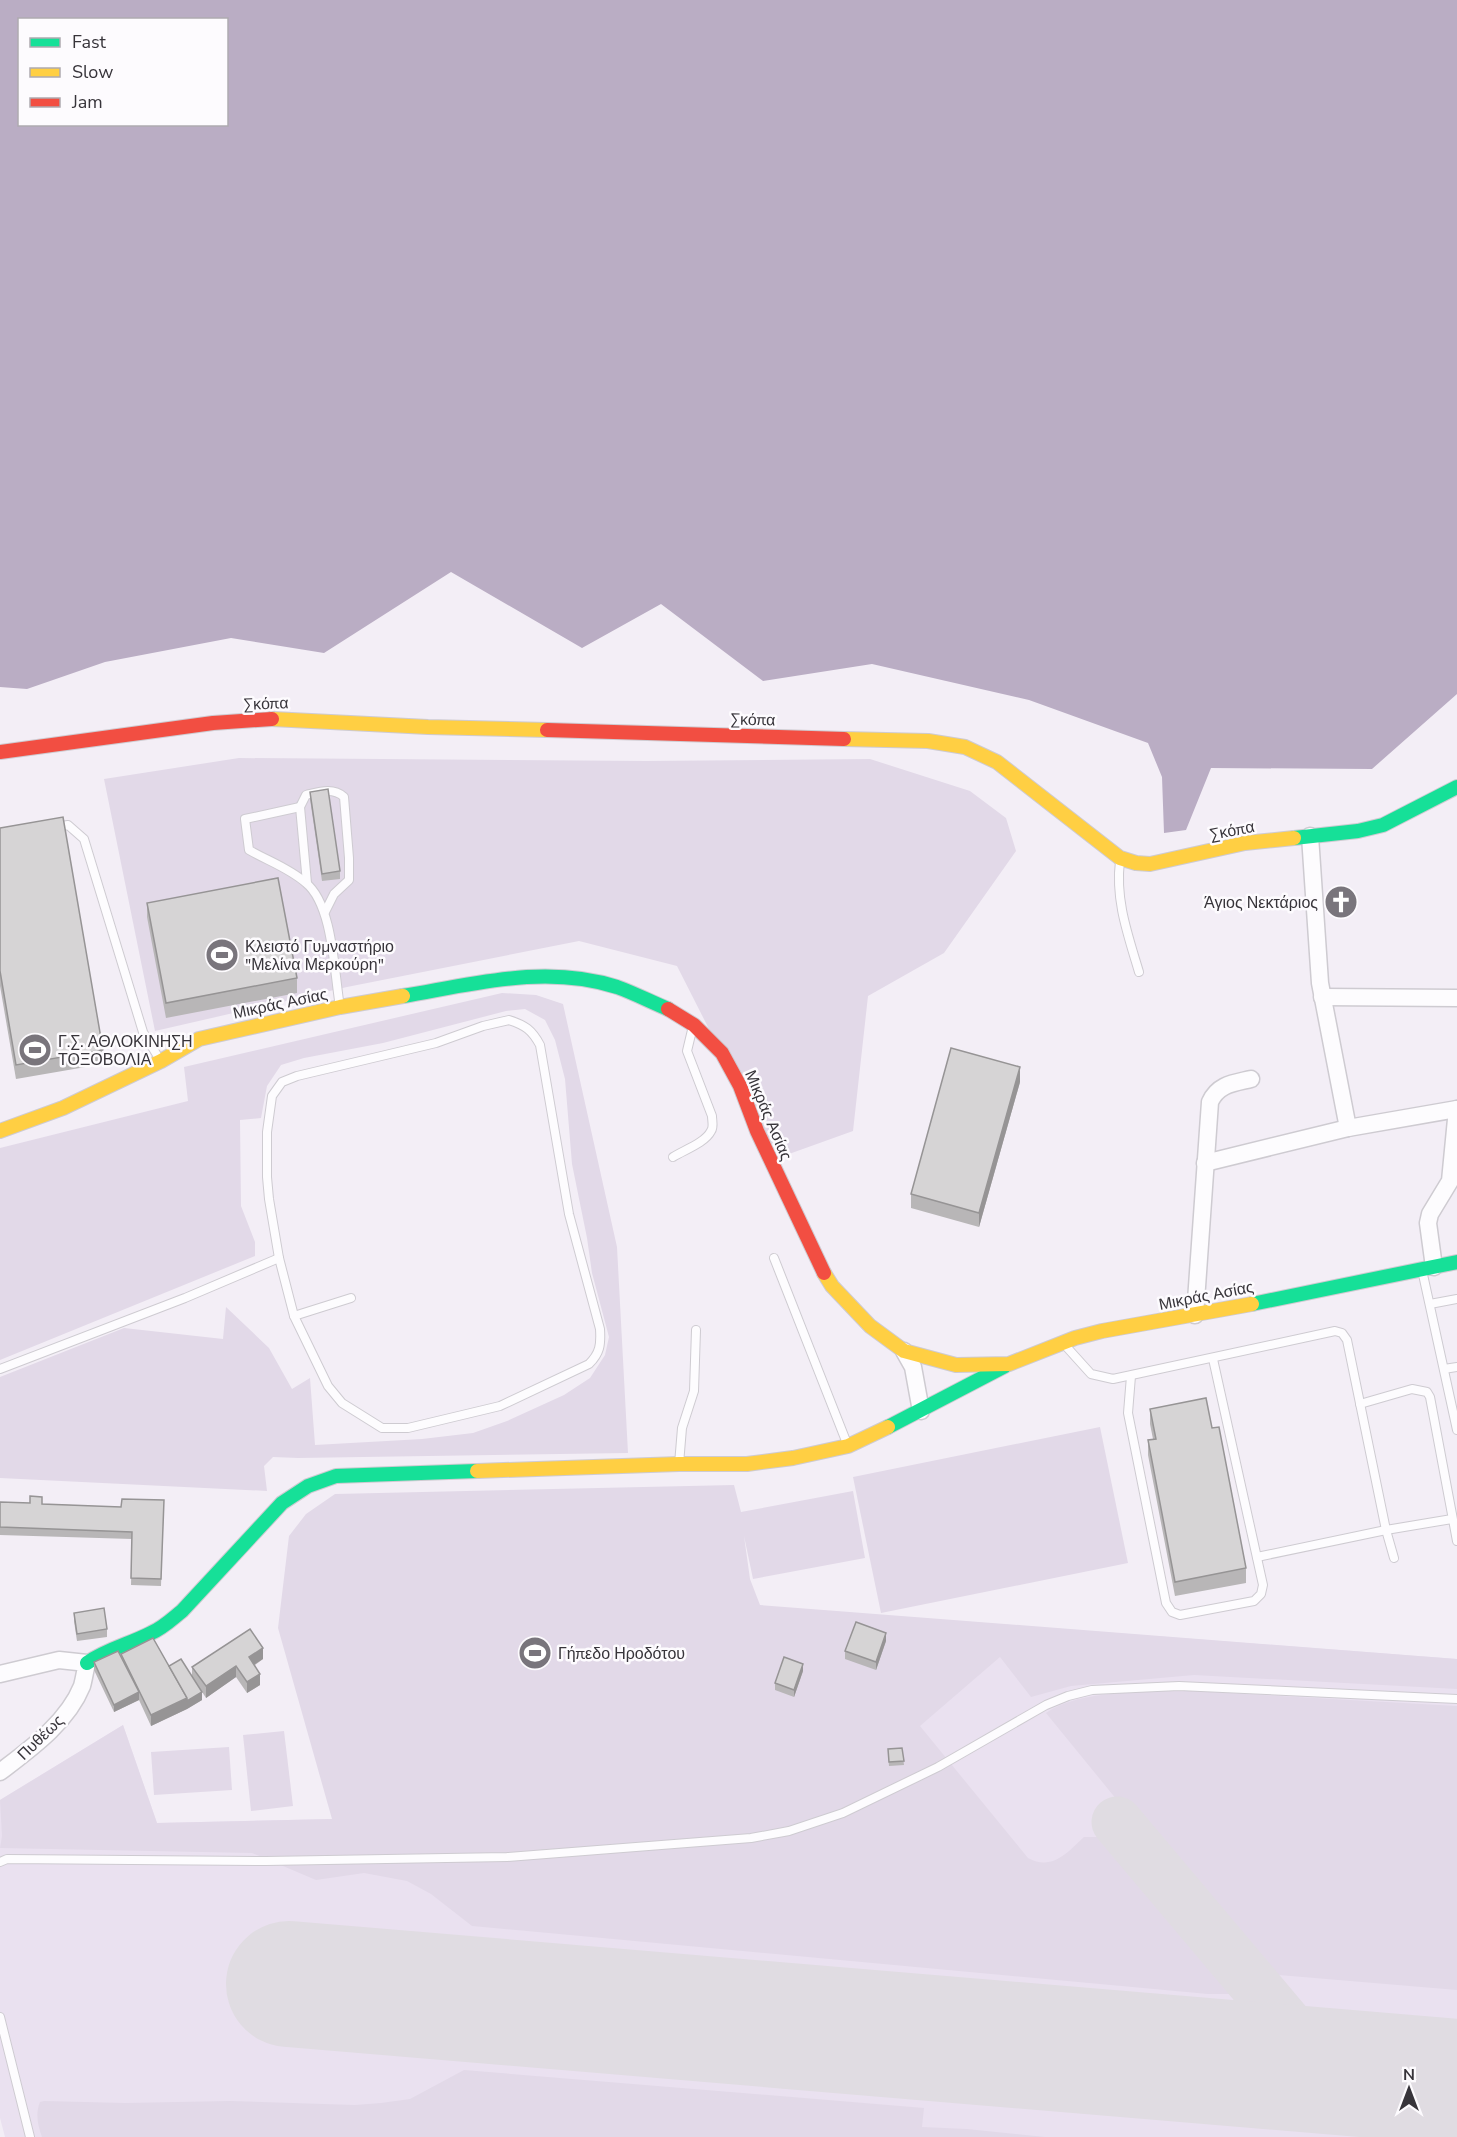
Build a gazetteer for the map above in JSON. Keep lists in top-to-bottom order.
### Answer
{
  "streets": {
    "street": ["Σκόπα", "Μικράς Ασίας", "Πυθέως"]
  },
  "places": {
    "church": ["Άγιος Νεκτάριος"],
    "sports": ["Κλειστό Γυμναστήριο \"Μελίνα Μερκούρη\"", "Γ.Σ. ΑΘΛΟΚΙΝΗΣΗ ΤΟΞΟΒΟΛΙΑ", "Γήπεδο Ηροδότου"]
  },
  "legend": ["Fast", "Slow", "Jam"],
  "north": "top"
}
